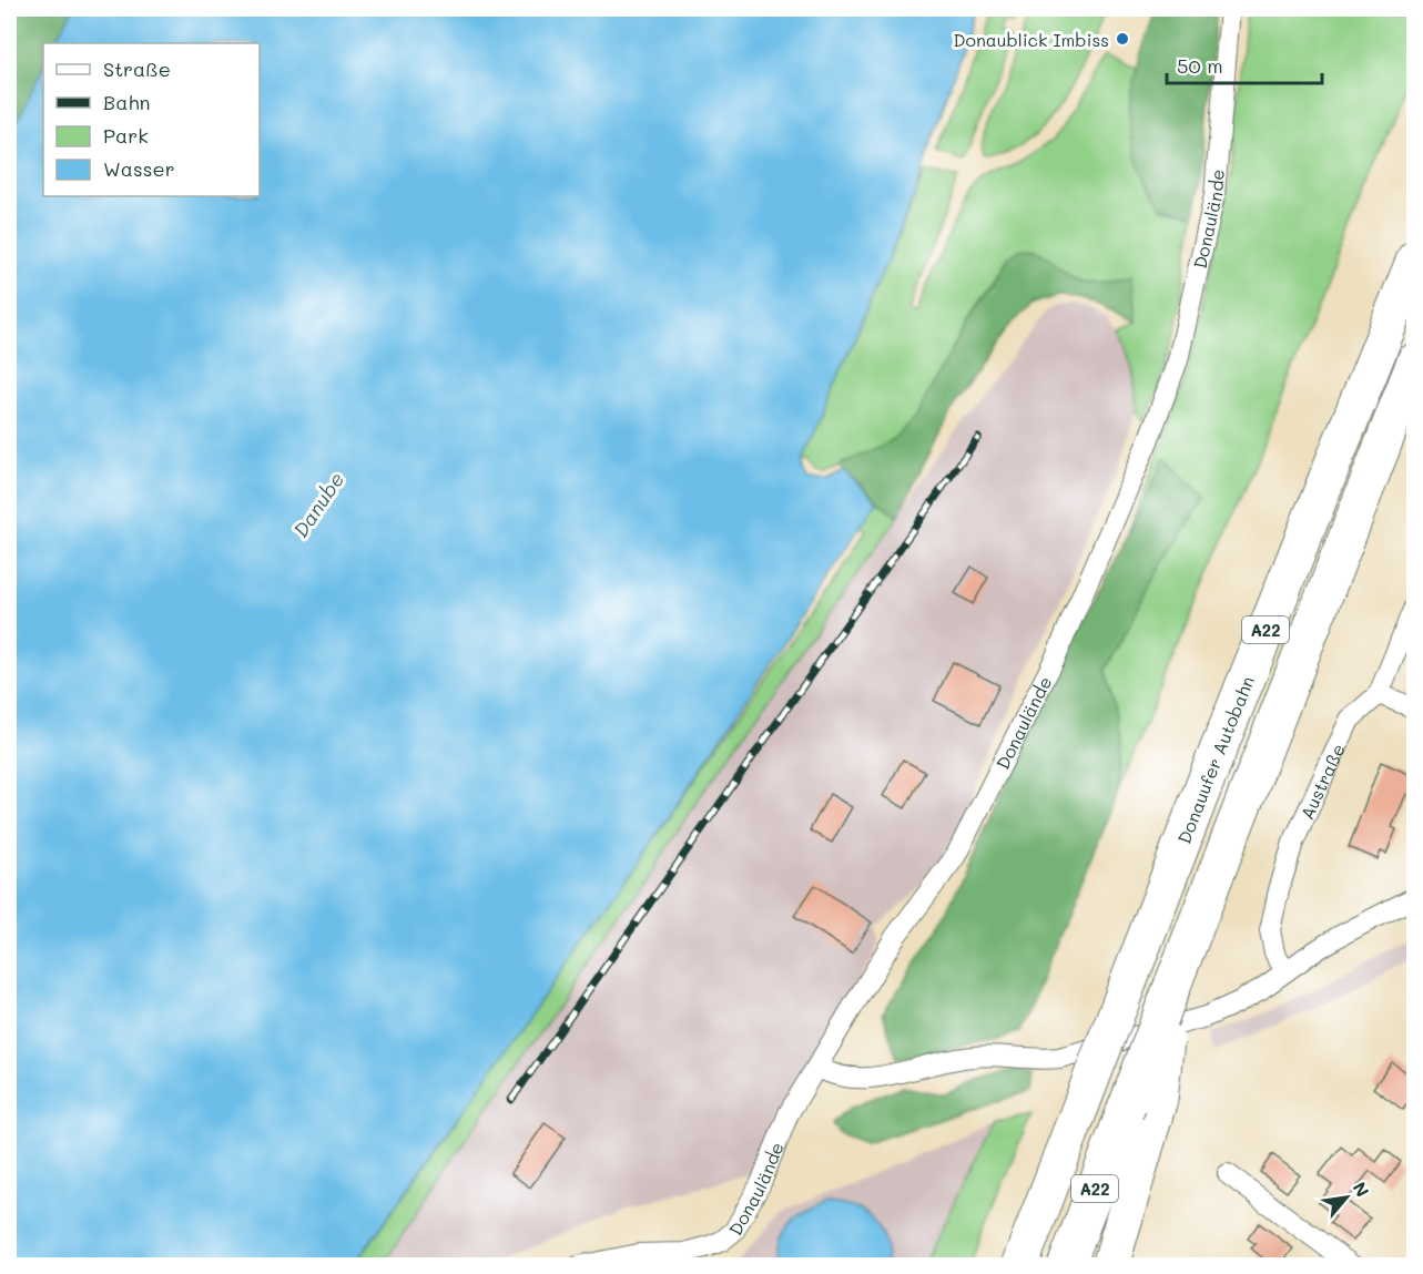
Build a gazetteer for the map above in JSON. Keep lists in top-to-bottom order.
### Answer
{
  "streets": {
    "highway": ["A22", "Donauufer Autobahn"],
    "street": ["Donaulände", "Austraße"]
  },
  "water": ["Danube"],
  "places": ["Donaublick Imbiss"],
  "legend": [
    "Straße",
    "Bahn",
    "Park",
    "Wasser"
  ],
  "scale_bar": "50 m",
  "north": "top right"
}
